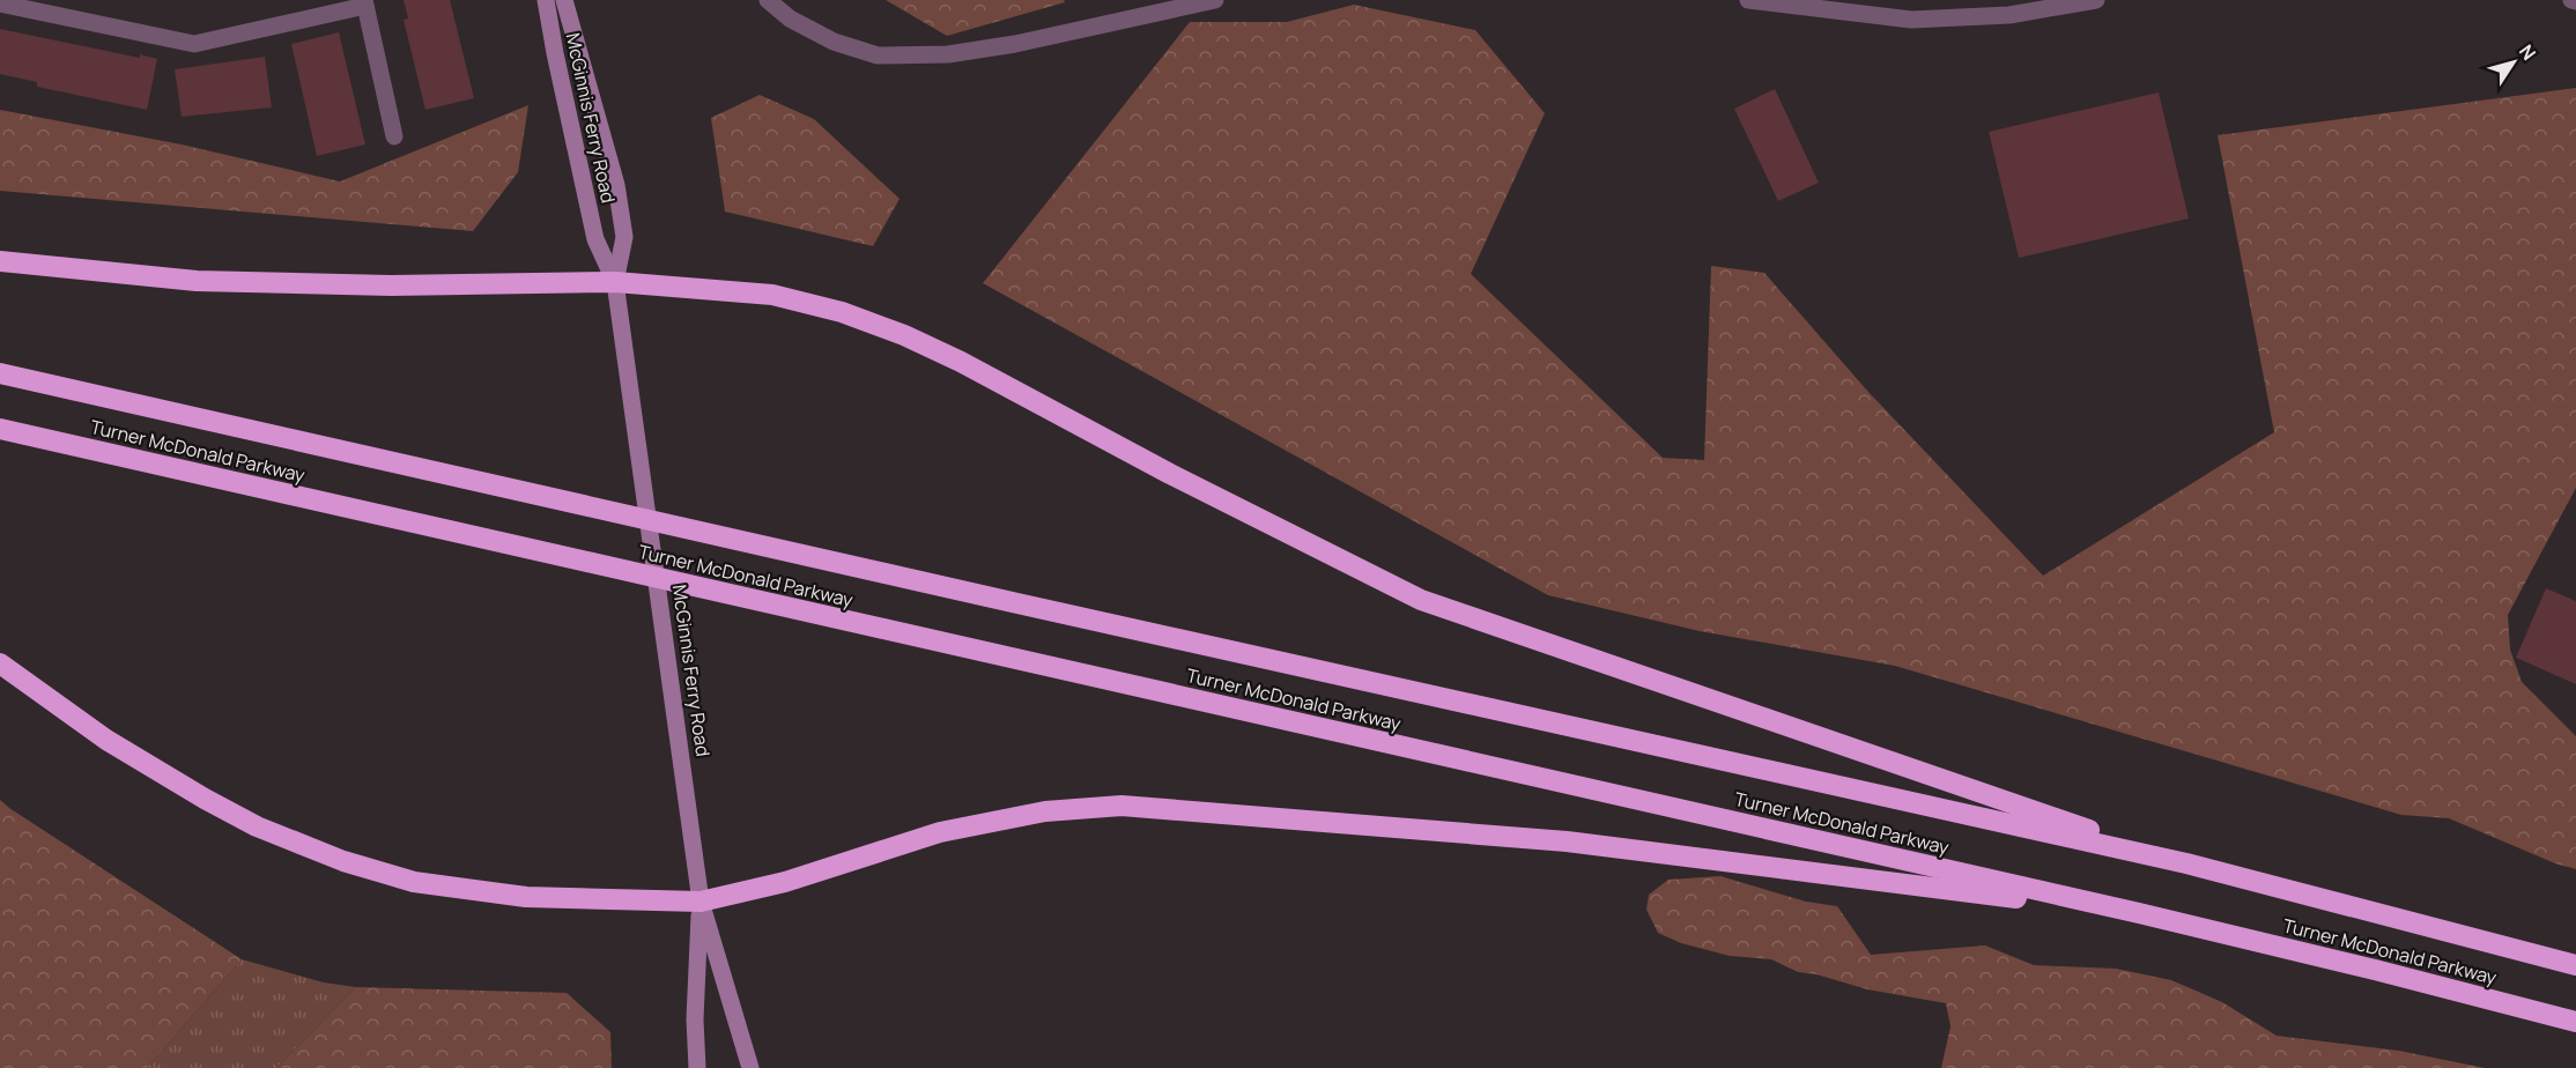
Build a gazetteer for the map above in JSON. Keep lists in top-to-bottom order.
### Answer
{
  "streets": {
    "highway": ["Turner McDonald Parkway"],
    "main road": ["McGinnis Ferry Road"]
  },
  "north": "top right"
}
